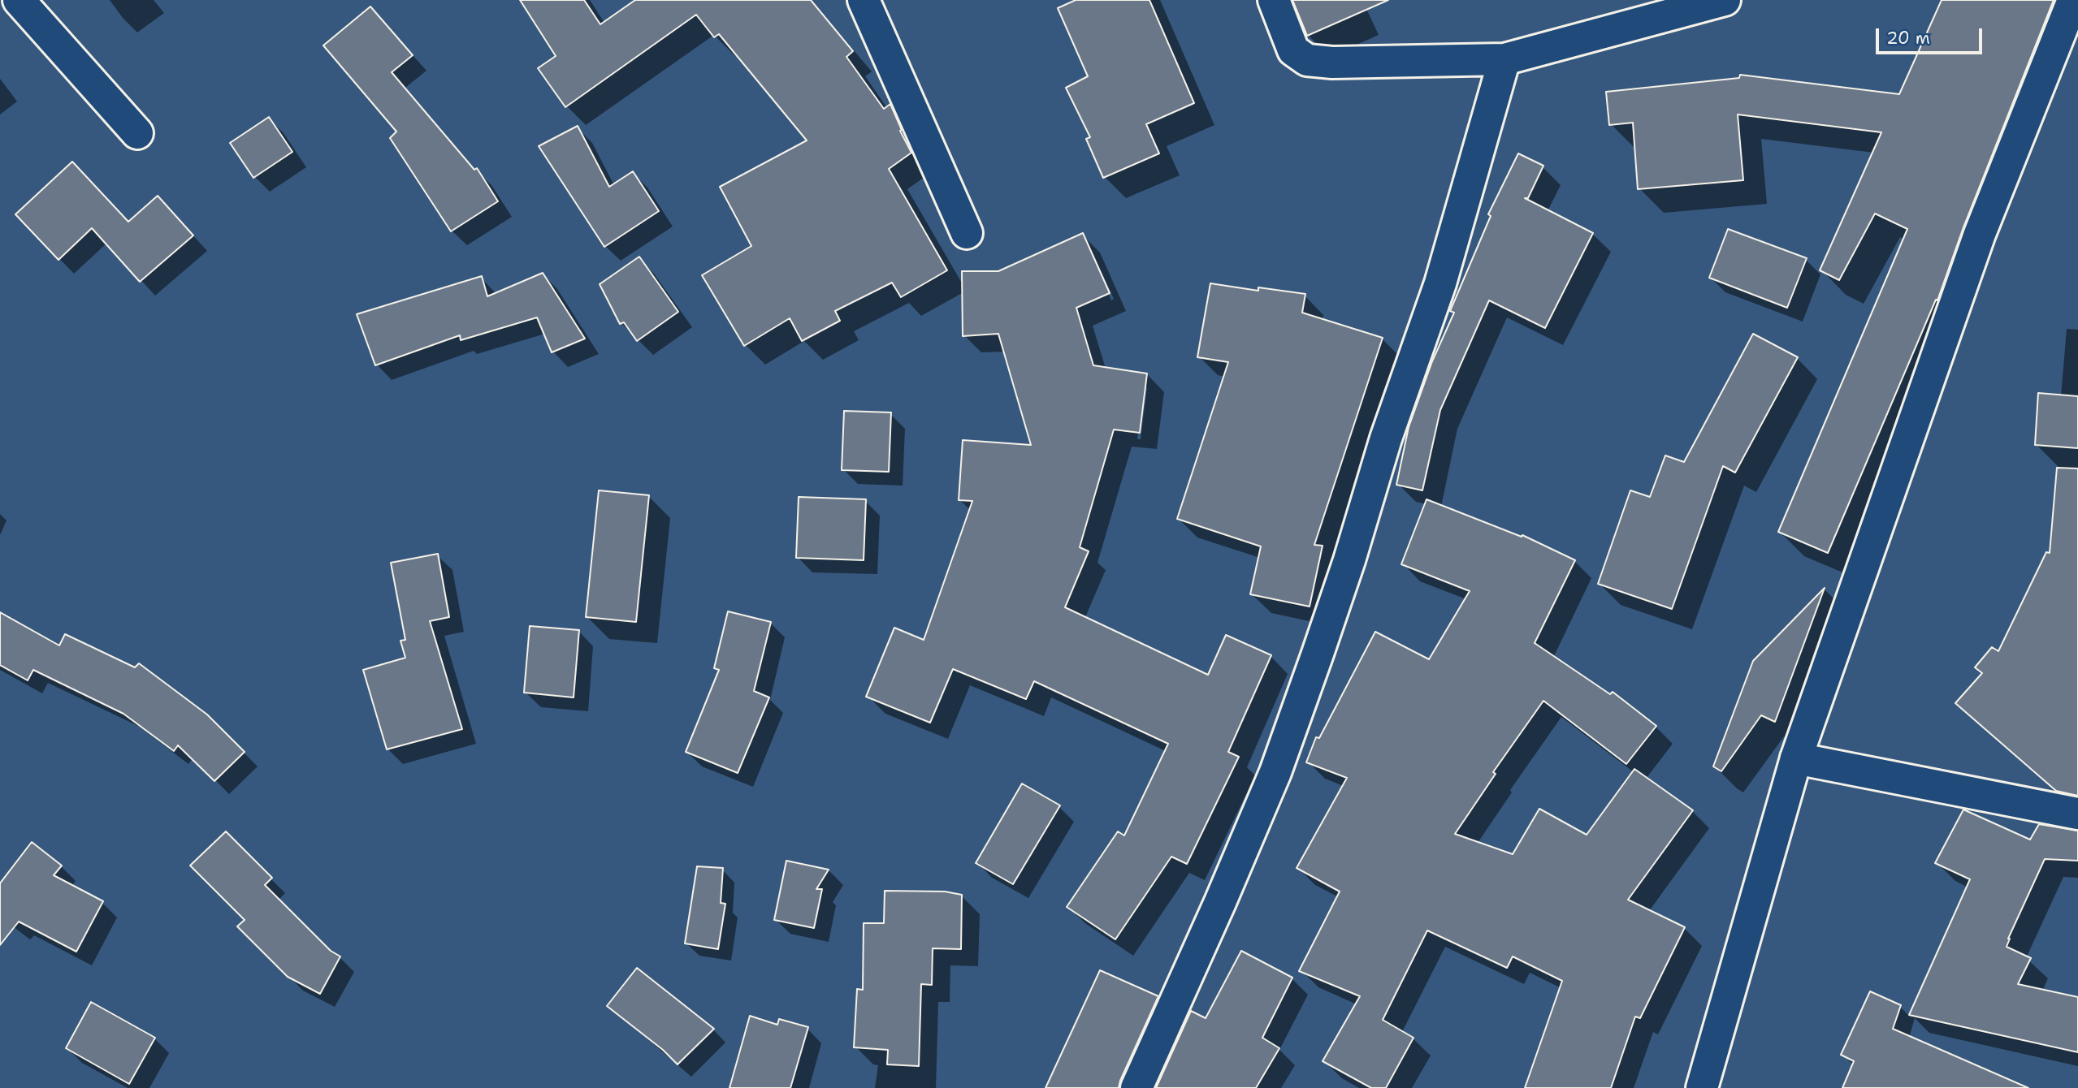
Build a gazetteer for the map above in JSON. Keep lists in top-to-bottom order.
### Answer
{
  "scale_bar": "20 m"
}
